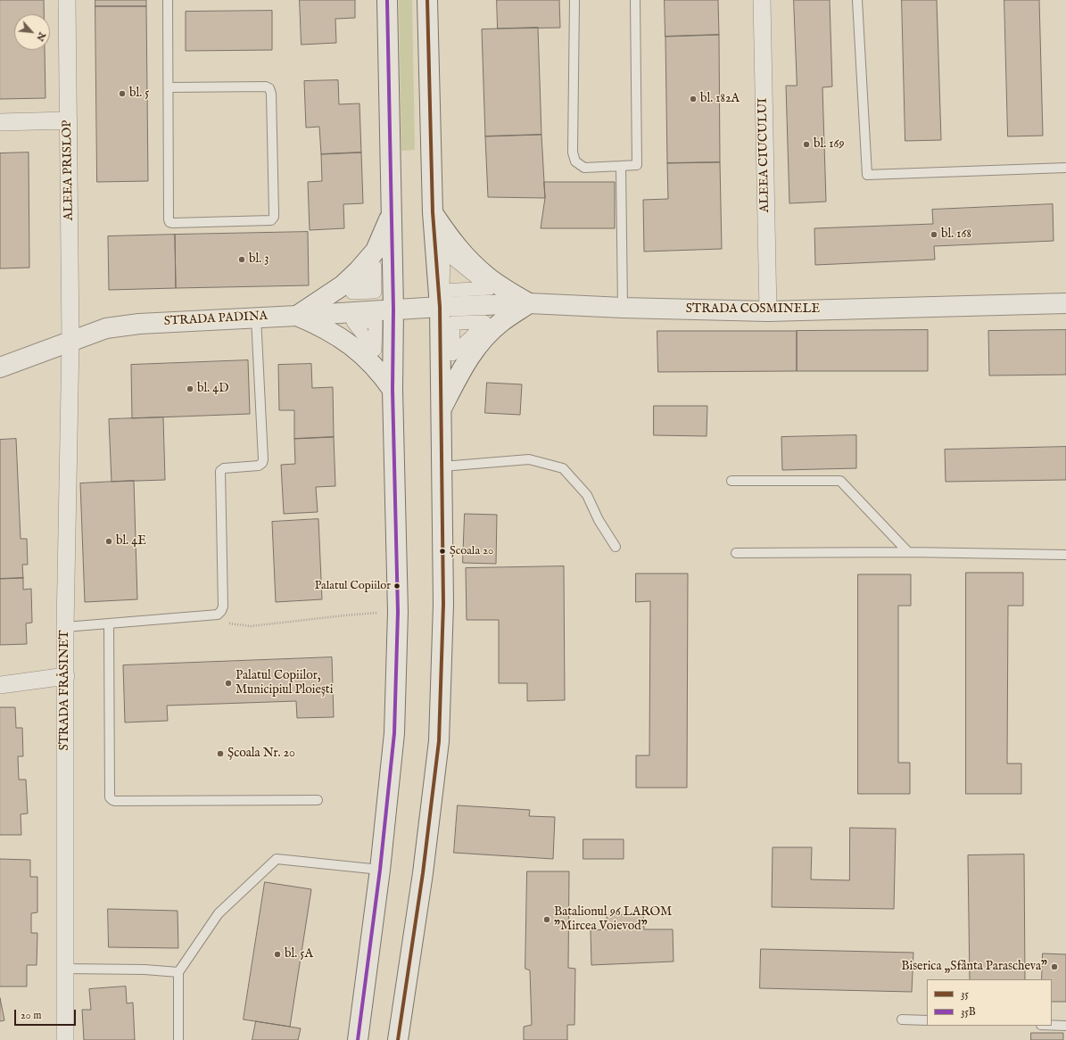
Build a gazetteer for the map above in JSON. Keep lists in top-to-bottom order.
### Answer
{
  "streets": {
    "main road": ["STRADA COSMINELE", "STRADA PADINA"],
    "street": ["ALEEA CIUCULUI", "ALEEA PRISLOP", "STRADA FRĂSINET"]
  },
  "crossings": [
    ["ALEEA CIUCULUI", "STRADA COSMINELE"],
    ["ALEEA PRISLOP", "STRADA PADINA"],
    ["ALEEA PRISLOP", "STRADA FRĂSINET"],
    ["STRADA COSMINELE", "STRADA PADINA"],
    ["STRADA PADINA", "STRADA FRĂSINET"]
  ],
  "places": [
    "bl. 5",
    "bl. 182A",
    "bl. 169",
    "bl. 168",
    "bl. 3",
    "bl. 4D",
    "bl. 4E",
    "Școala 20",
    "Palatul Copiilor",
    "Palatul Copiilor, Municipiul Ploiești",
    "Școala Nr. 20",
    "Batalionul 96 LAROM \"Mircea Voievod\"",
    "bl. 5A",
    "Biserica „Sfânta Parascheva”"
  ],
  "lines": ["transit line 35", "transit line 35B"],
  "legend": ["35", "35B"],
  "scale_bar": "20 m",
  "north": "bottom right"
}
